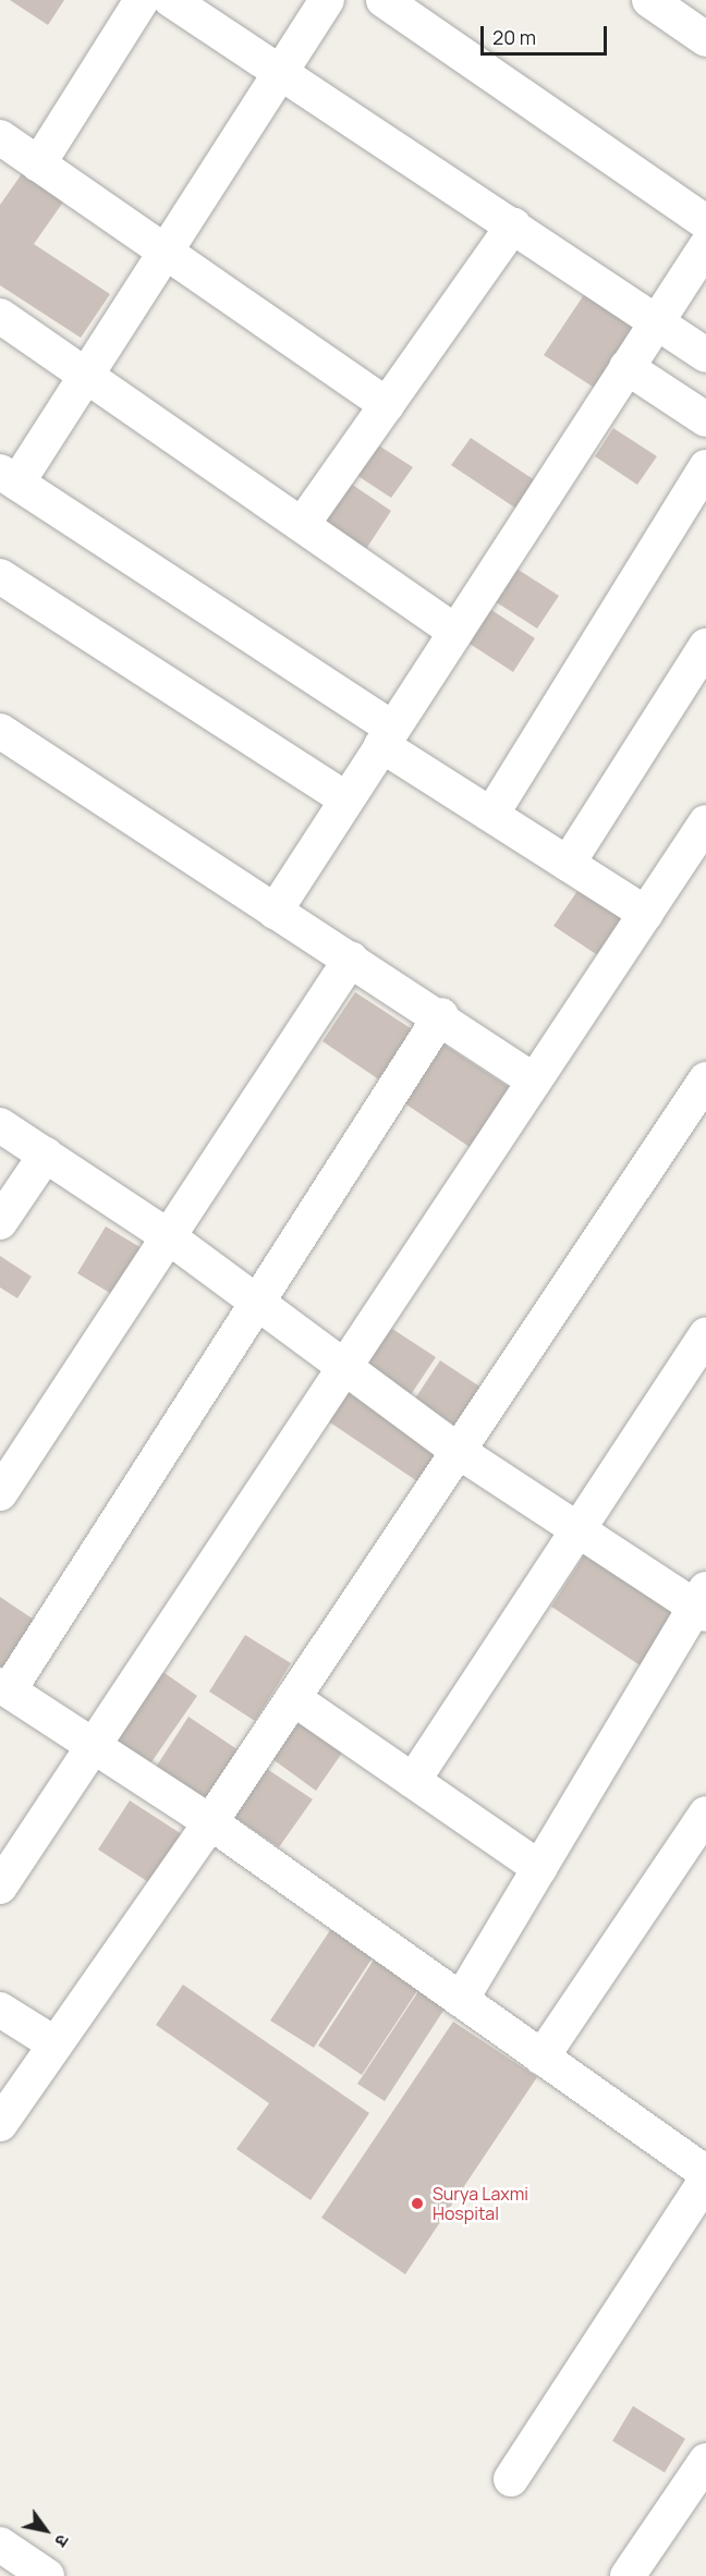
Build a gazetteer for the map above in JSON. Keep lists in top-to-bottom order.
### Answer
{
  "places": ["Surya Laxmi Hospital"],
  "scale_bar": "20 m",
  "north": "bottom right"
}
